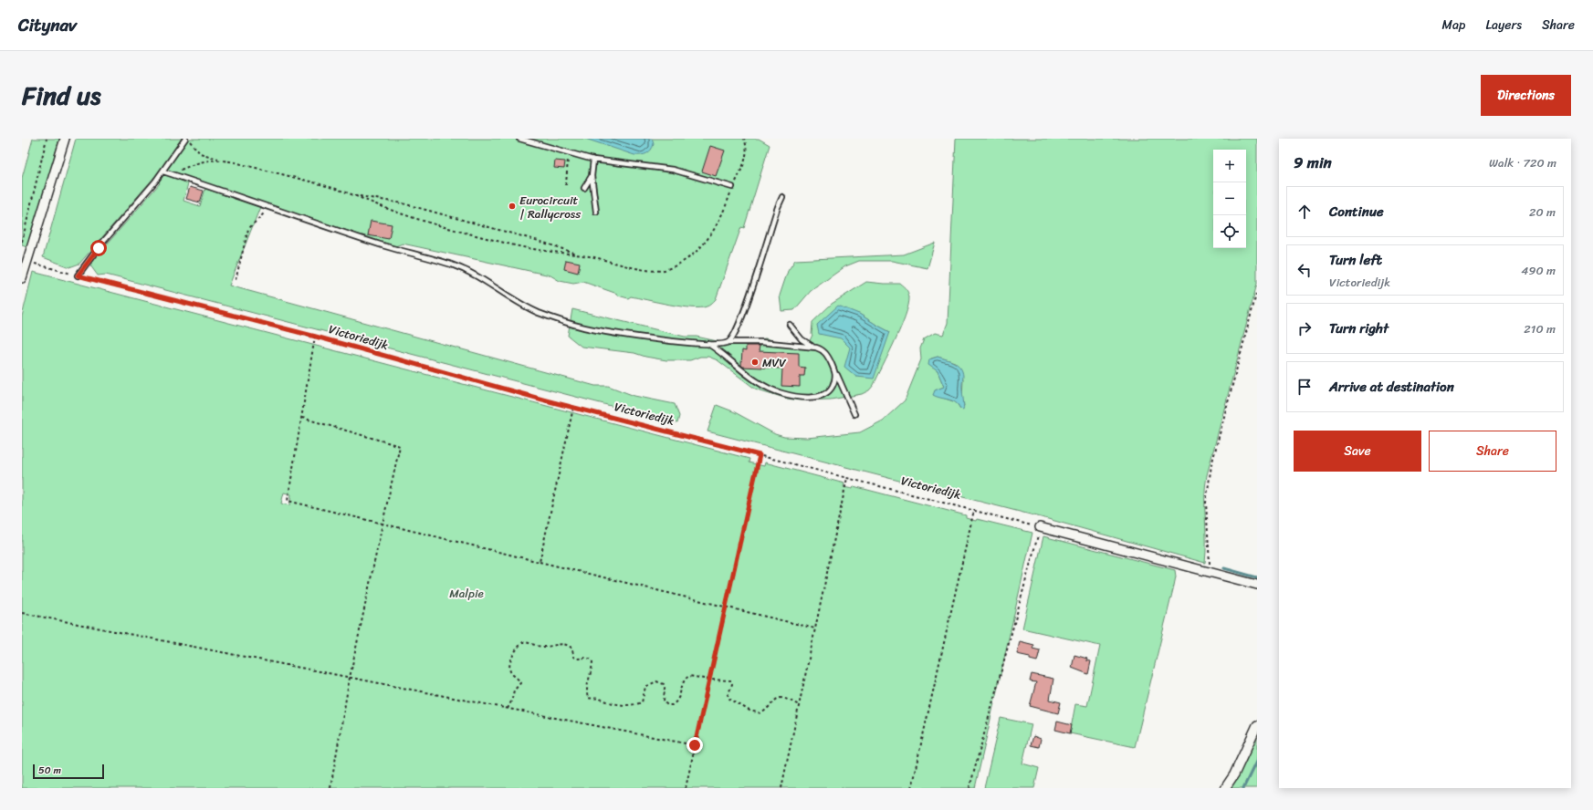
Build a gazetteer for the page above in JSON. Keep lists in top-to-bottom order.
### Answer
{
  "streets": {
    "path": ["Victoriedijk"]
  },
  "parks": ["Malpie"],
  "places": ["Eurocircuit | Rallycross", "MVV"],
  "scale_bar": "50 m",
  "page": {
    "header": "Citynav",
    "nav": ["Map", "Layers", "Share"],
    "title": "Find us",
    "buttons": [
      "Directions",
      ["Save", "Share"]
    ],
    "heading": ["9 min", "Walk · 720 m"],
    "map_buttons": ["+", "−"],
    "list": [
      ["Continue", "20 m"],
      ["Turn left", "Victoriedijk", "490 m"],
      ["Turn right", "210 m"],
      "Arrive at destination"
    ],
    "scale": "50 m"
  }
}
